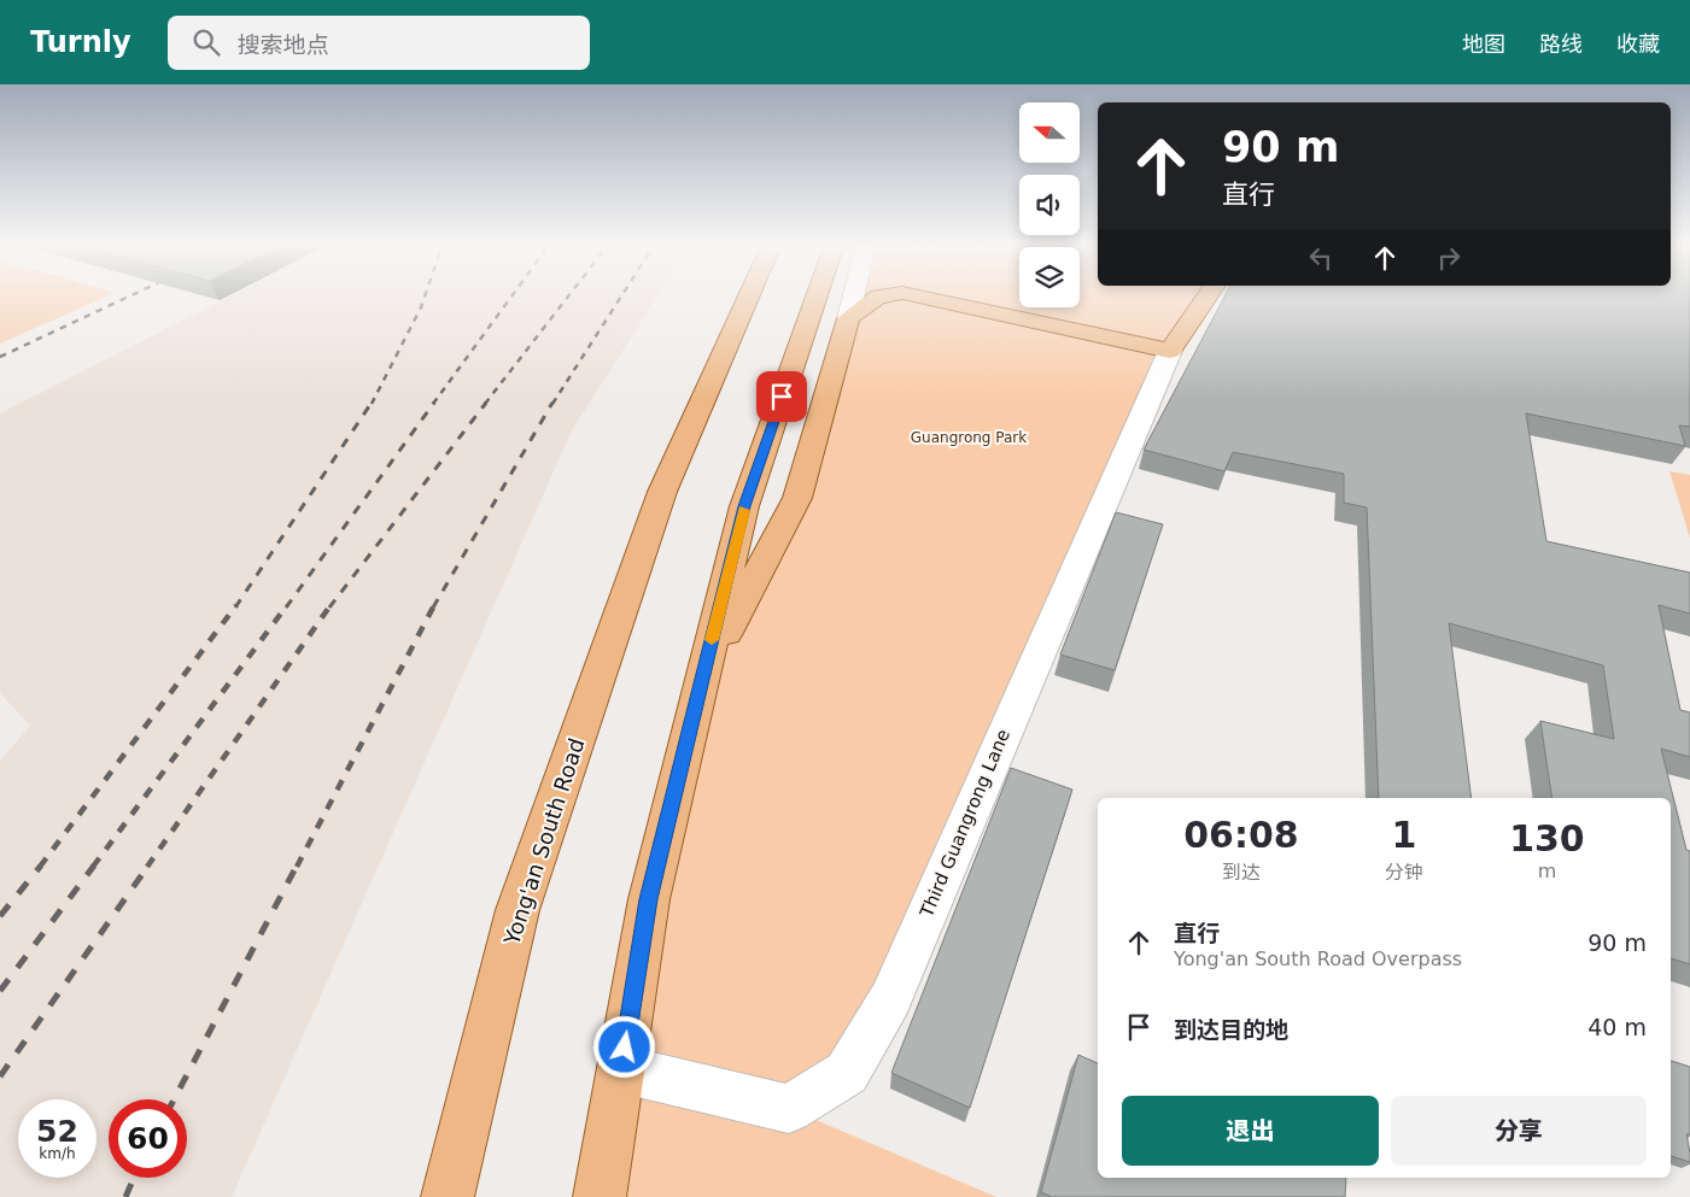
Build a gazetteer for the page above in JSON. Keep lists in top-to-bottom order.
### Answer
{
  "streets": {
    "main road": ["Yong'an South Road"],
    "street": ["Third Guangrong Lane"]
  },
  "parks": ["Guangrong Park"],
  "north": "left",
  "page": {
    "header": "Turnly",
    "search": "搜索地点",
    "nav": ["地图", "路线", "收藏"],
    "turn": ["90 m", "直行"],
    "eta": [
      "06:08",
      "到达",
      "1",
      "分钟",
      "130",
      "m"
    ],
    "list": [
      {
        "name": "直行",
        "note": "Yong'an South Road Overpass",
        "value": "90 m"
      },
      {
        "name": "到达目的地",
        "value": "40 m"
      }
    ],
    "buttons": ["退出", "分享"],
    "speed": "52 km/h",
    "limit": "60"
  }
}
